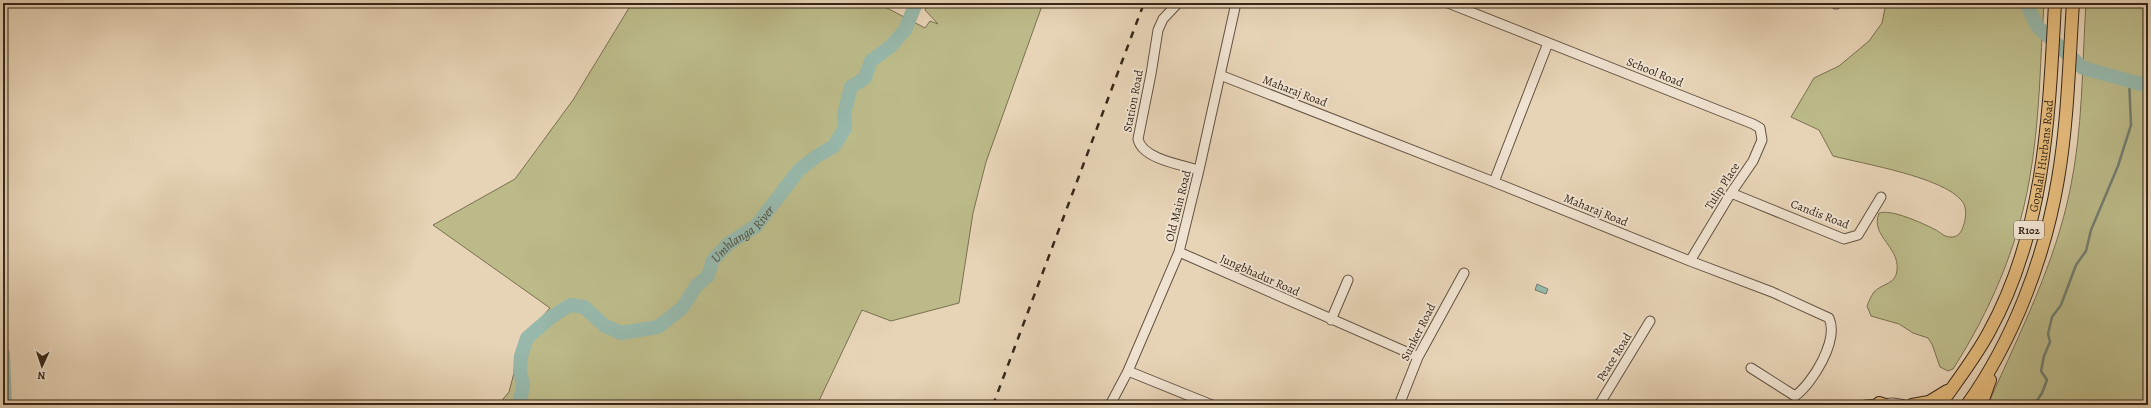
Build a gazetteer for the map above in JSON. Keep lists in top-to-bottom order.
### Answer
{
  "streets": {
    "main road": ["Gopalall Hurbans Road", "R102"],
    "street": [
      "School Road",
      "Maharaj Road",
      "Station Road",
      "Tulip Place",
      "Old Main Road",
      "Candis Road",
      "Jungbhadur Road",
      "Sunker Road",
      "Peace Road"
    ]
  },
  "crossings": [
    ["School Road", "Tulip Place"],
    ["Maharaj Road", "Tulip Place"],
    ["Maharaj Road", "Old Main Road"],
    ["Station Road", "Old Main Road"],
    ["Tulip Place", "Candis Road"],
    ["Old Main Road", "Jungbhadur Road"],
    ["Jungbhadur Road", "Sunker Road"]
  ],
  "water": ["Umhlanga River"],
  "north": "bottom"
}
